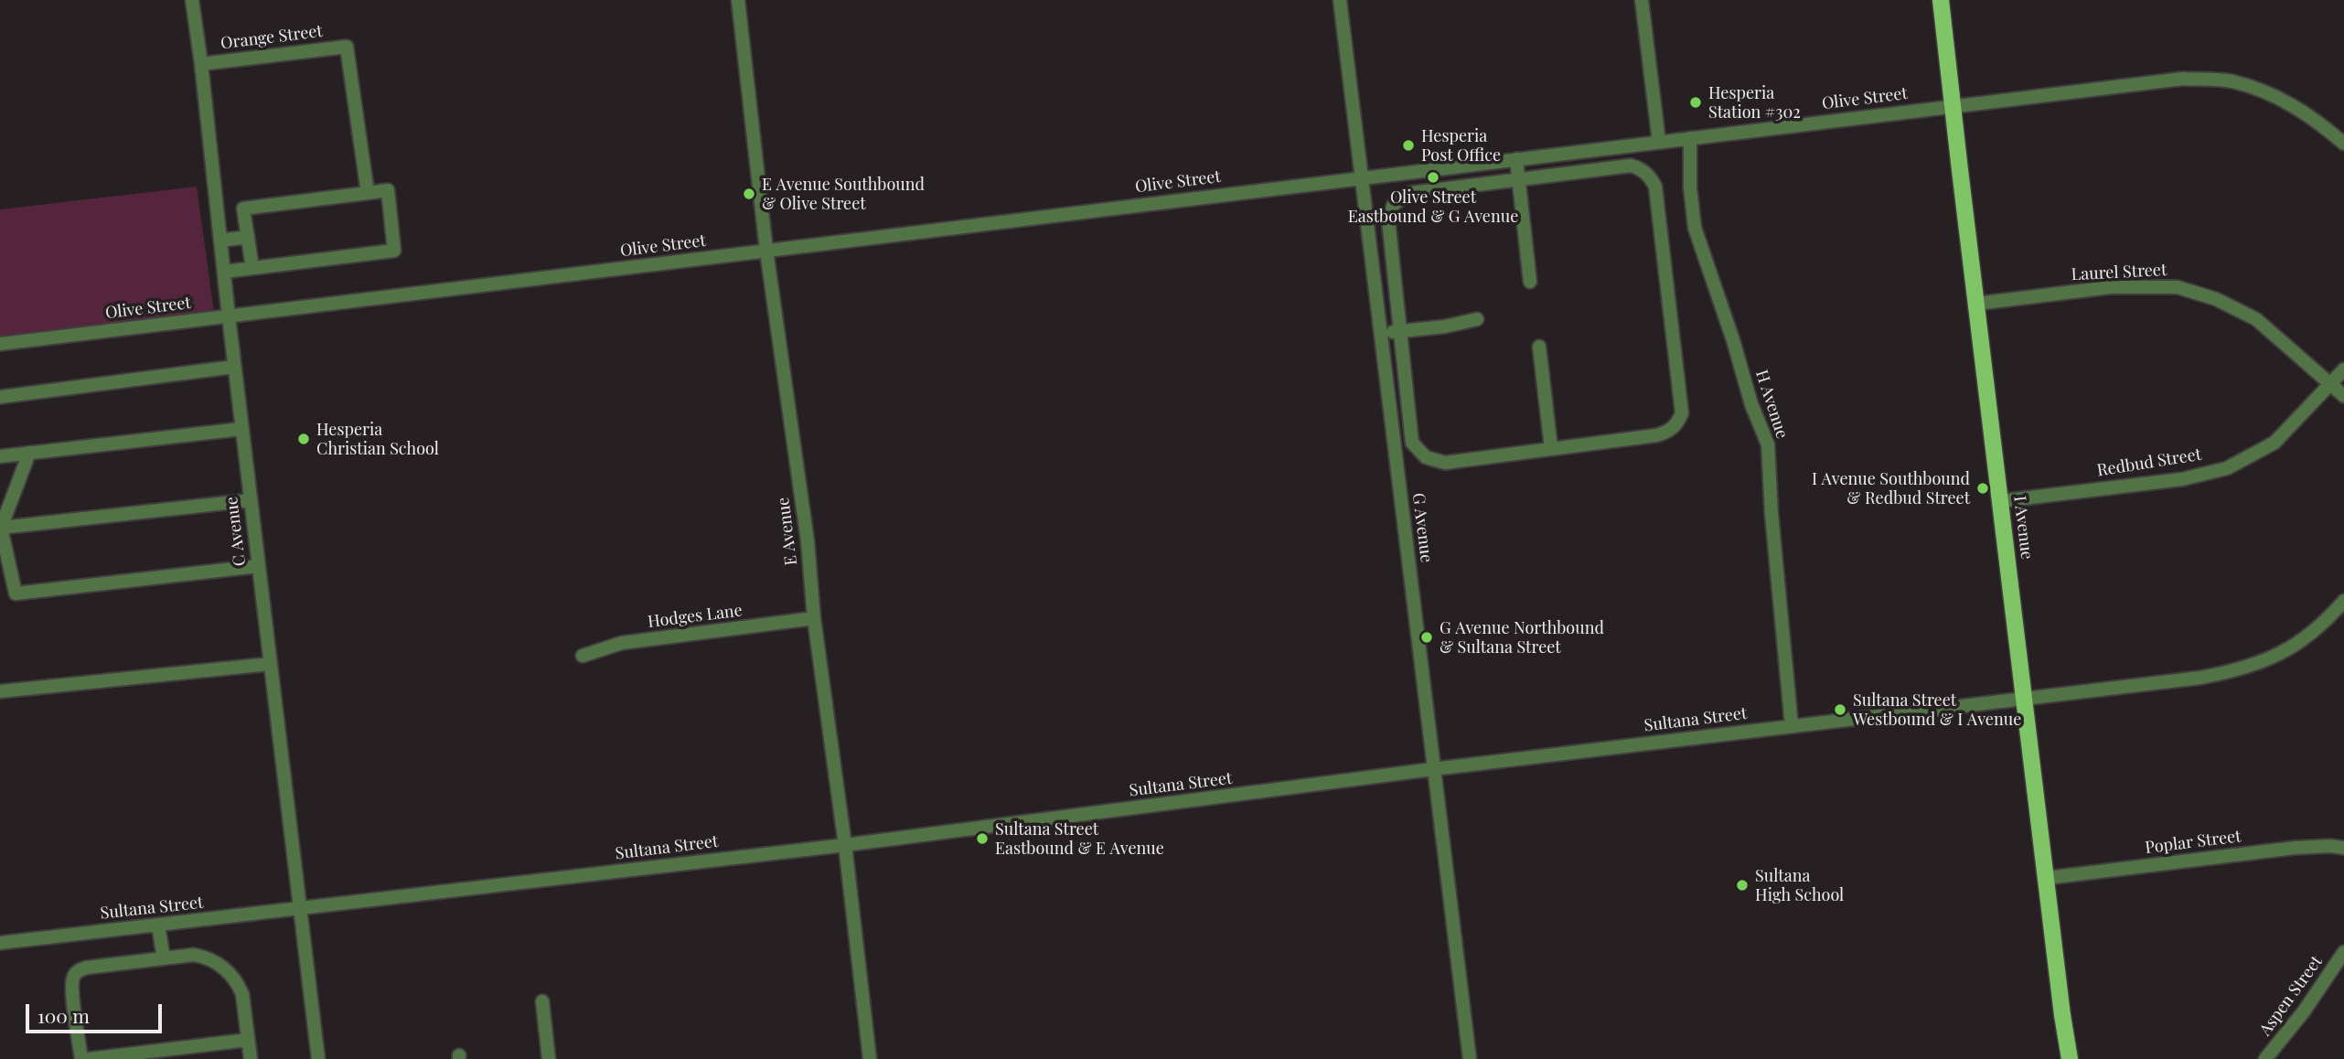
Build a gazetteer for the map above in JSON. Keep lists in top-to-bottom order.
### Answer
{
  "streets": {
    "main road": ["I Avenue"],
    "street": [
      "Orange Street",
      "Olive Street",
      "Laurel Street",
      "H Avenue",
      "Redbud Street",
      "G Avenue",
      "C Avenue",
      "E Avenue",
      "Hodges Lane",
      "Sultana Street",
      "Poplar Street",
      "Aspen Street"
    ]
  },
  "crossings": [
    ["Orange Street", "C Avenue"],
    ["Olive Street", "H Avenue"],
    ["Olive Street", "G Avenue"],
    ["Olive Street", "I Avenue"],
    ["Olive Street", "C Avenue"],
    ["Olive Street", "E Avenue"],
    ["Laurel Street", "Redbud Street"],
    ["Laurel Street", "I Avenue"],
    ["H Avenue", "Sultana Street"],
    ["Redbud Street", "I Avenue"],
    ["G Avenue", "Sultana Street"],
    ["I Avenue", "Sultana Street"],
    ["I Avenue", "Poplar Street"],
    ["C Avenue", "Sultana Street"],
    ["E Avenue", "Hodges Lane"],
    ["E Avenue", "Sultana Street"]
  ],
  "places": [
    "Hesperia Station #302",
    "Hesperia Post Office",
    "Olive Street Eastbound & G Avenue",
    "E Avenue Southbound & Olive Street",
    "Hesperia Christian School",
    "I Avenue Southbound & Redbud Street",
    "G Avenue Northbound & Sultana Street",
    "Sultana Street Westbound & I Avenue",
    "Sultana Street Eastbound & E Avenue",
    "Sultana High School"
  ],
  "scale_bar": "100 m"
}
